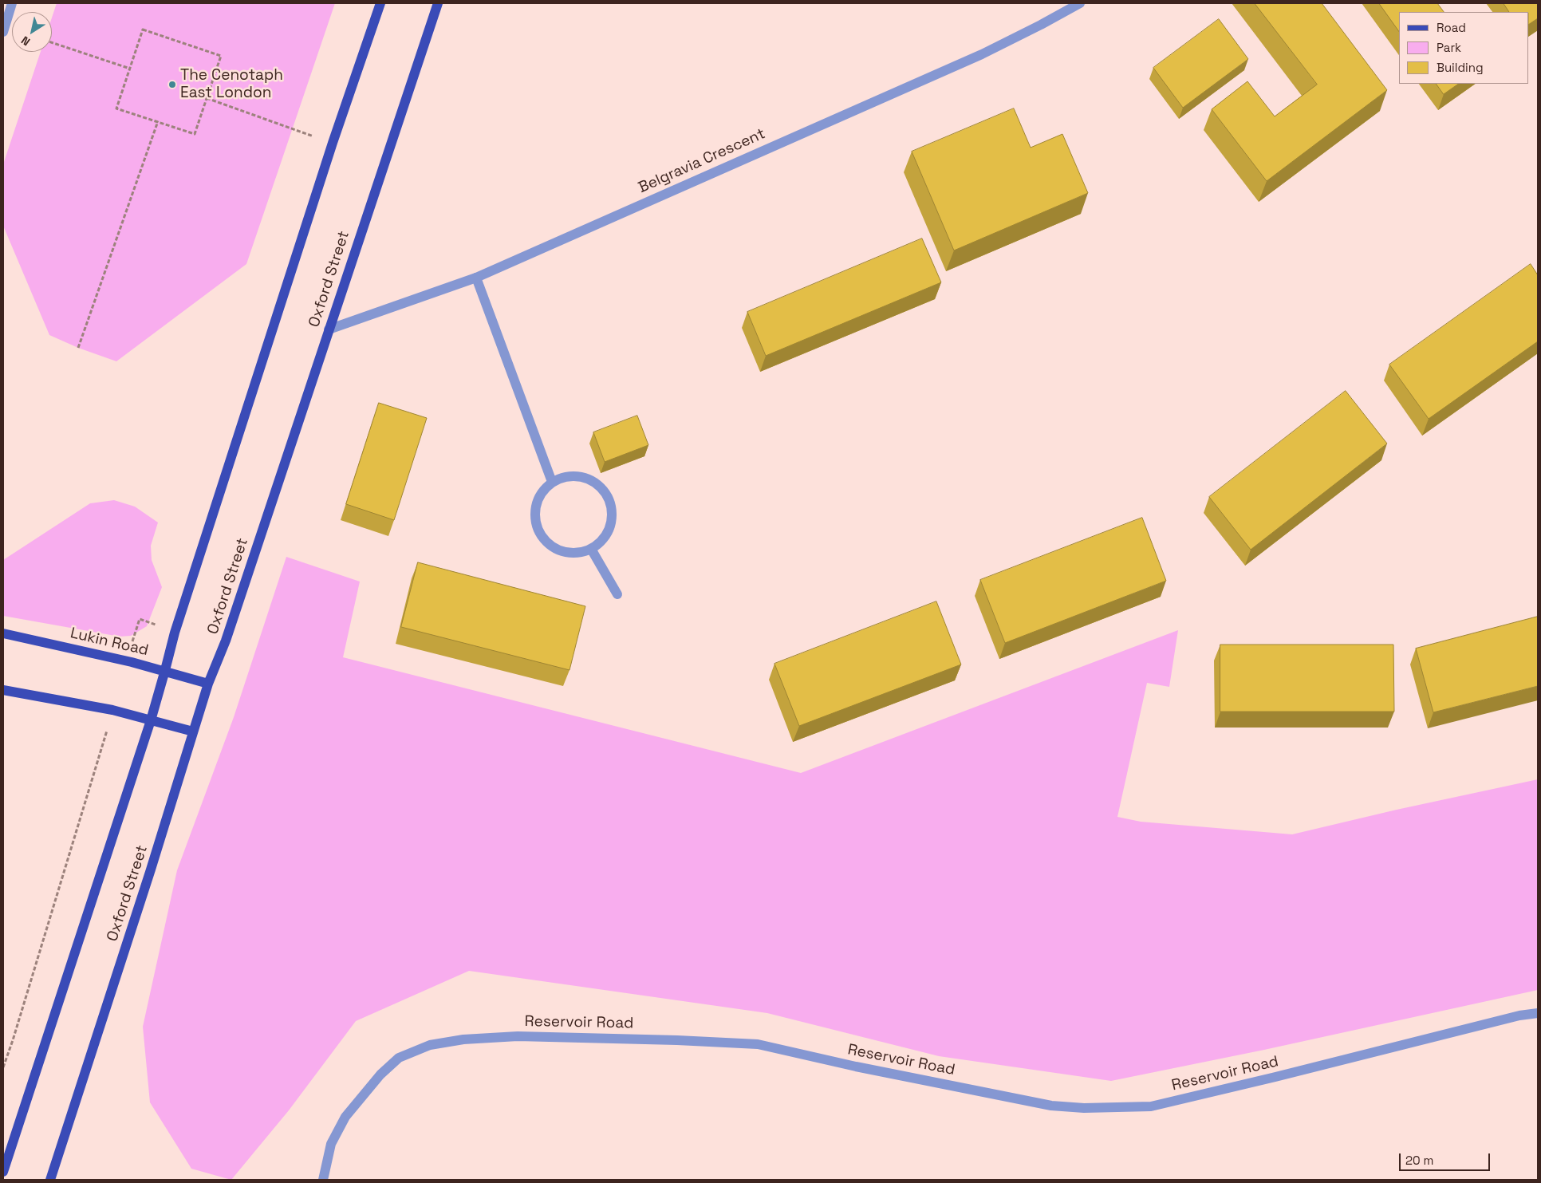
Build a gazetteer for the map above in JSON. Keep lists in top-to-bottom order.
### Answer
{
  "streets": {
    "main road": ["Oxford Street", "Lukin Road"],
    "street": ["Belgravia Crescent", "Reservoir Road"]
  },
  "crossings": [
    ["Belgravia Crescent", "Oxford Street"],
    ["Oxford Street", "Lukin Road"]
  ],
  "places": ["The Cenotaph East London"],
  "legend": ["Road", "Park", "Building"],
  "scale_bar": "20 m",
  "north": "bottom left"
}
